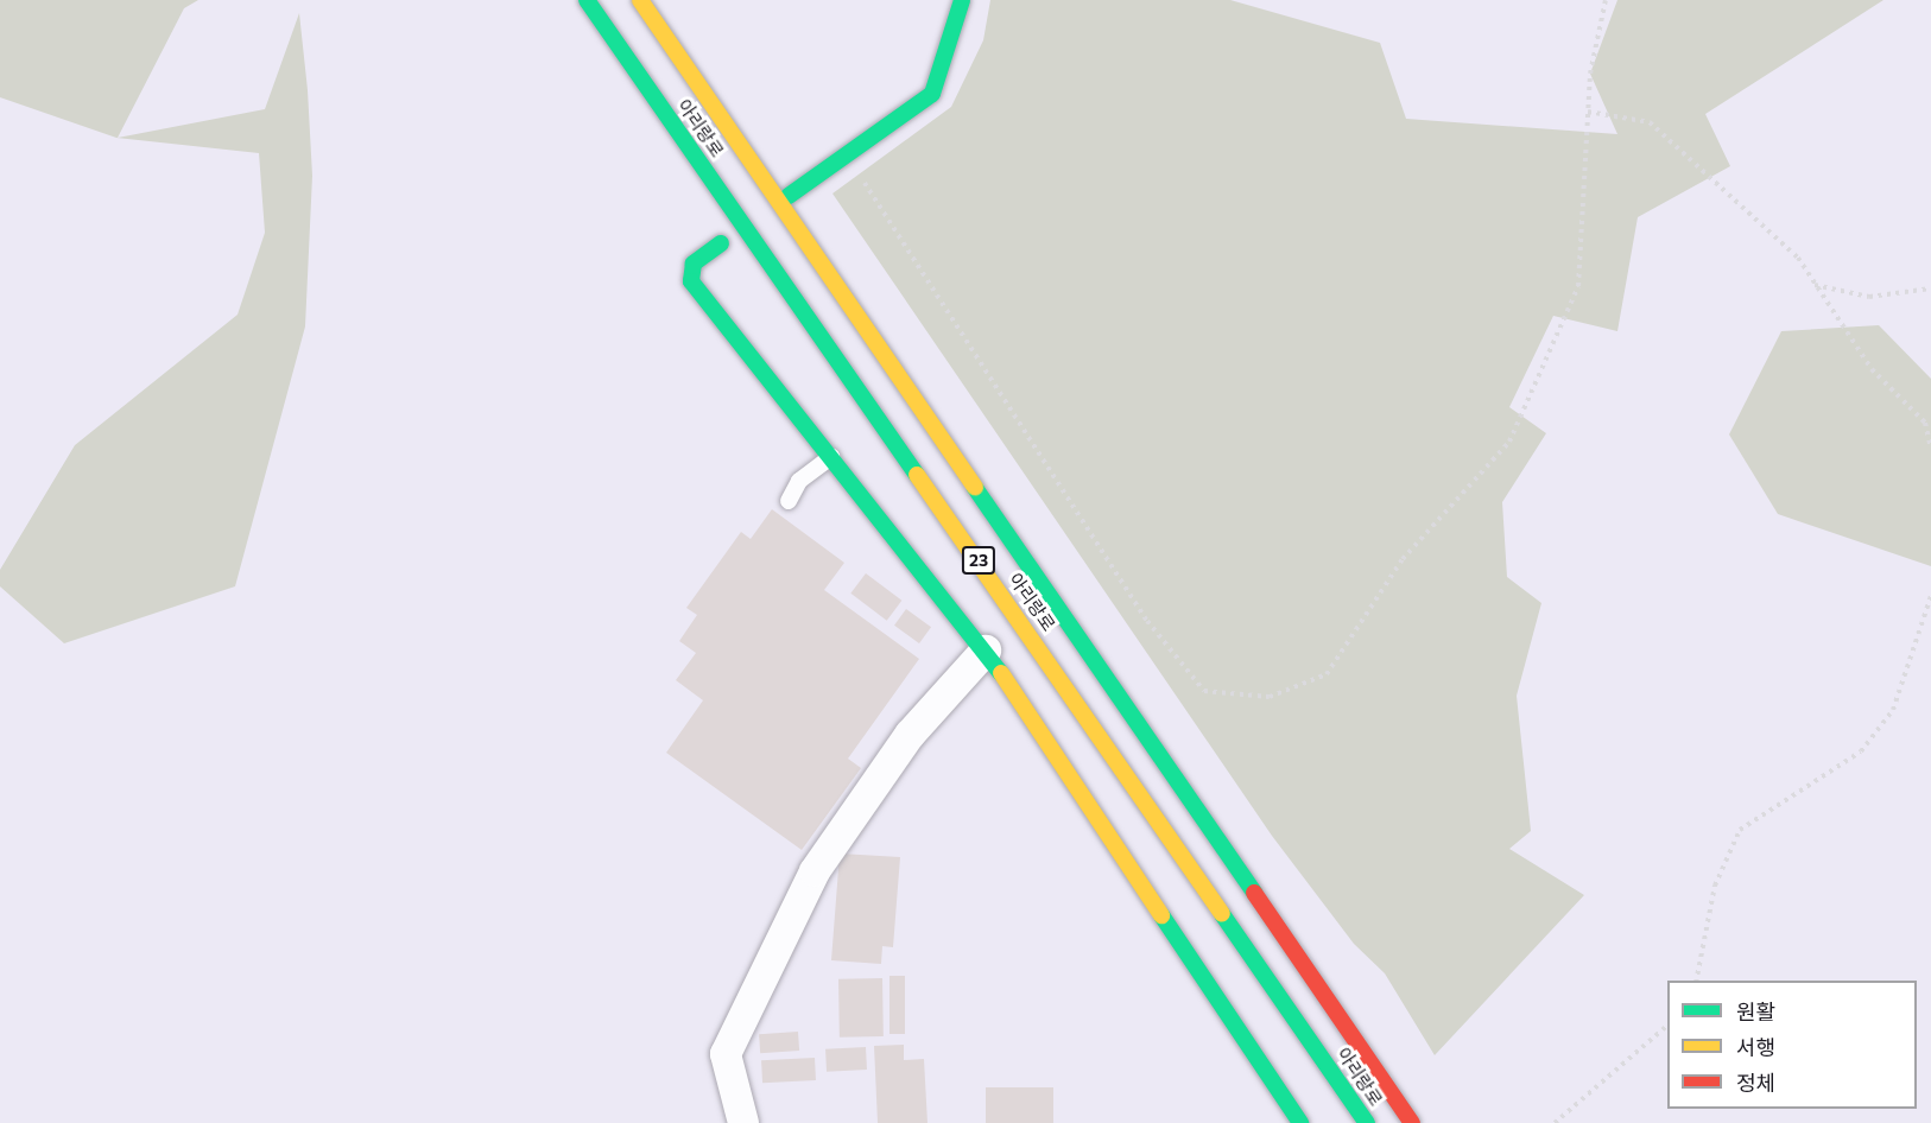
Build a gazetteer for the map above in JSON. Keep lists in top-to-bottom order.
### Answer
{
  "streets": {
    "main road": ["아리랑로", "23"]
  },
  "legend": ["원활", "서행", "정체"]
}
